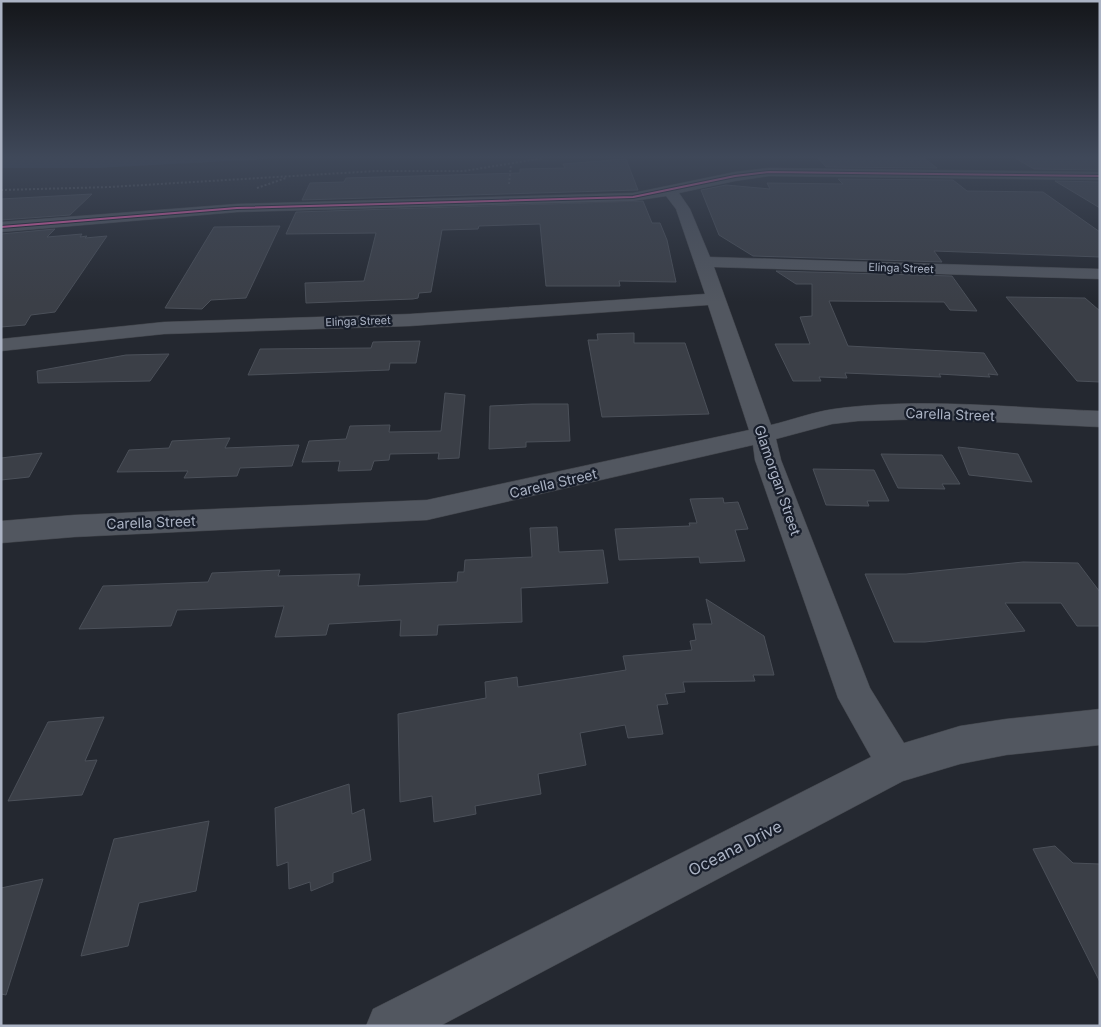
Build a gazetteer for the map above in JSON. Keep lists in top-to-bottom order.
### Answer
{
  "streets": {
    "street": [
      "Elinga Street",
      "Carella Street",
      "Glamorgan Street",
      "Oceana Drive"
    ]
  },
  "crossings": [
    ["Elinga Street", "Glamorgan Street"],
    ["Carella Street", "Glamorgan Street"],
    ["Glamorgan Street", "Oceana Drive"]
  ]
}
